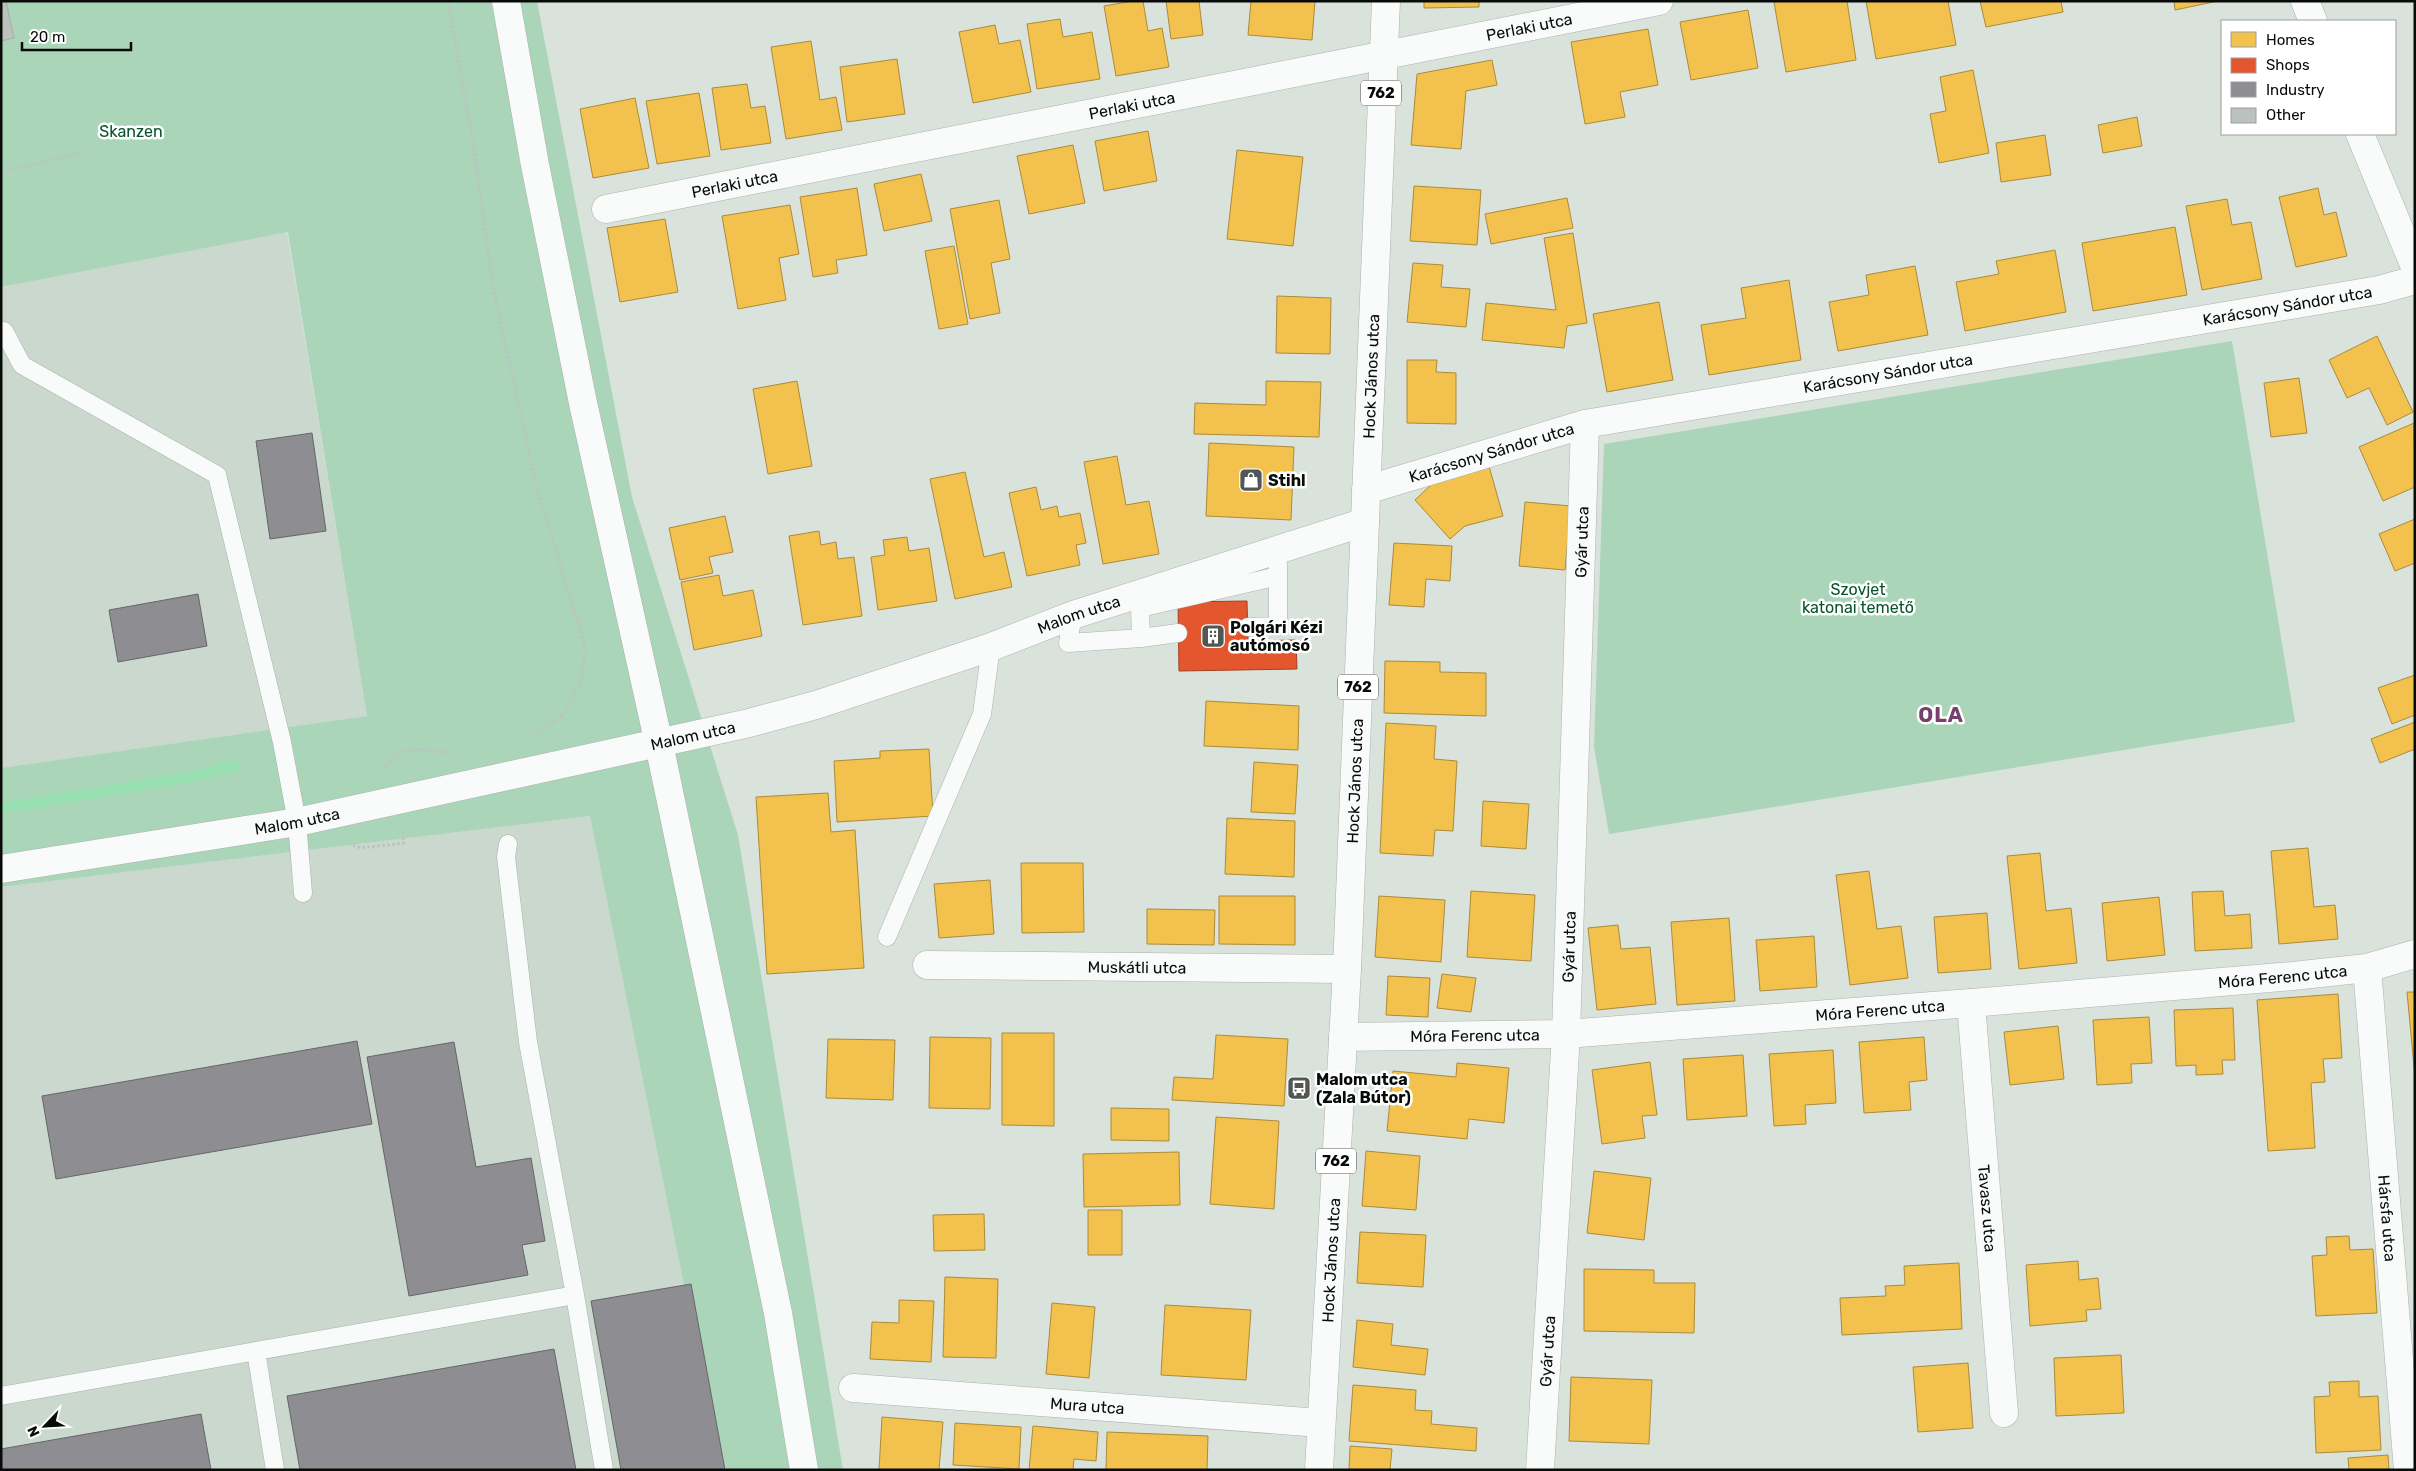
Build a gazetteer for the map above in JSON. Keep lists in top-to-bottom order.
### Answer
{
  "streets": {
    "street": [
      "Perlaki utca",
      "762",
      "Karácsony Sándor utca",
      "Hock János utca",
      "Gyár utca",
      "Malom utca",
      "Muskátli utca",
      "Móra Ferenc utca",
      "Tavasz utca",
      "Hársfa utca",
      "Mura utca"
    ]
  },
  "crossings": [
    ["Perlaki utca", "Hock János utca"],
    ["Karácsony Sándor utca", "Hock János utca"],
    ["Karácsony Sándor utca", "Gyár utca"],
    ["Hock János utca", "Malom utca"],
    ["Hock János utca", "Muskátli utca"],
    ["Hock János utca", "Móra Ferenc utca"],
    ["Hock János utca", "Mura utca"],
    ["Gyár utca", "Móra Ferenc utca"],
    ["Móra Ferenc utca", "Tavasz utca"],
    ["Móra Ferenc utca", "Hársfa utca"]
  ],
  "districts": ["OLA"],
  "parks": ["Skanzen", "Szovjet katonai temető"],
  "places": {
    "shop": ["Stihl"],
    "building": ["Polgári Kézi autómosó"],
    "bus stop": ["Malom utca (Zala Bútor)"]
  },
  "legend": [
    "Homes",
    "Shops",
    "Industry",
    "Other"
  ],
  "scale_bar": "20 m",
  "north": "bottom left"
}
